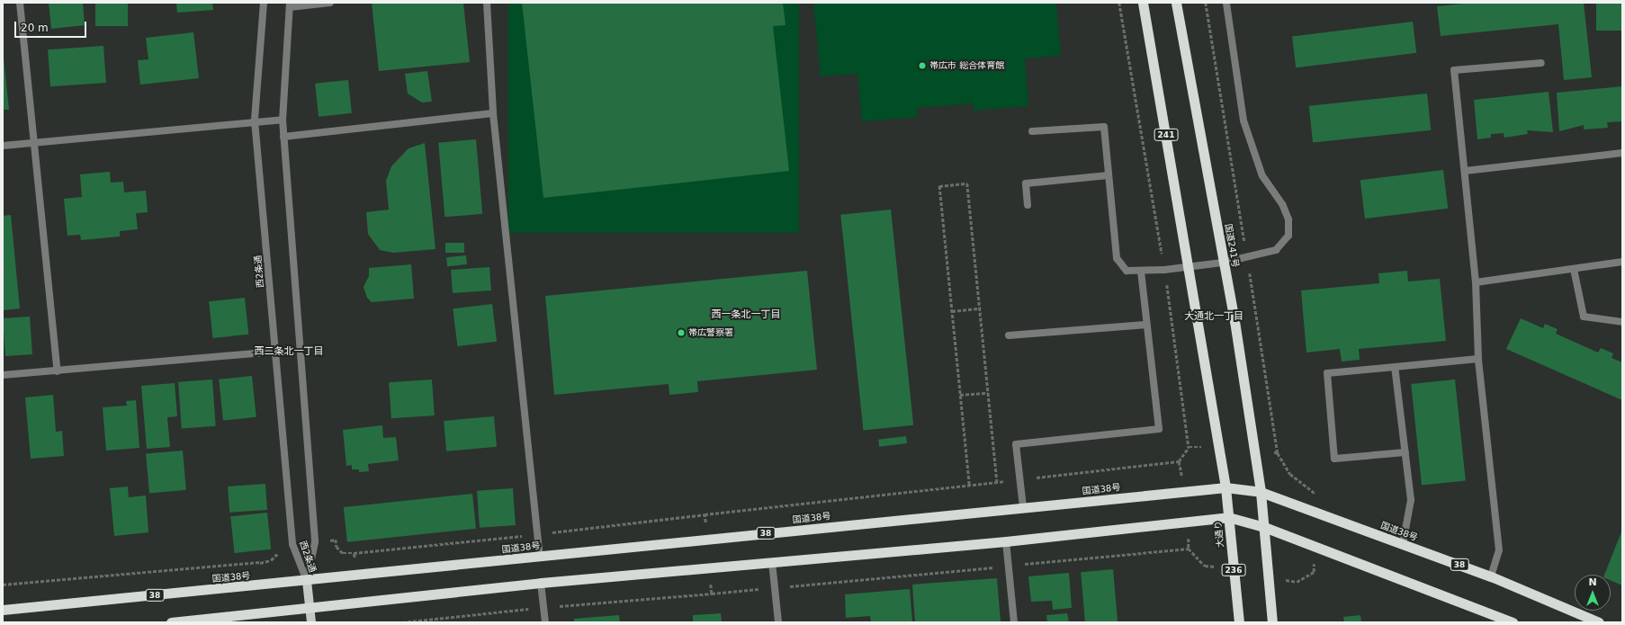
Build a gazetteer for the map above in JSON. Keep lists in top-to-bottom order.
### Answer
{
  "streets": {
    "highway": [
      "241",
      "国道241号",
      "国道38号",
      "38",
      "大通り",
      "236"
    ],
    "street": ["西2条通"]
  },
  "crossings": [
    ["241", "国道38号"],
    ["241", "大通り"],
    ["国道241号", "国道38号"],
    ["西2条通", "国道38号"],
    ["国道38号", "大通り"]
  ],
  "districts": ["西一条北一丁目", "大通北一丁目", "西二条北一丁目"],
  "places": ["帯広市 総合体育館", "帯広警察署"],
  "scale_bar": "20 m",
  "north": "top"
}
